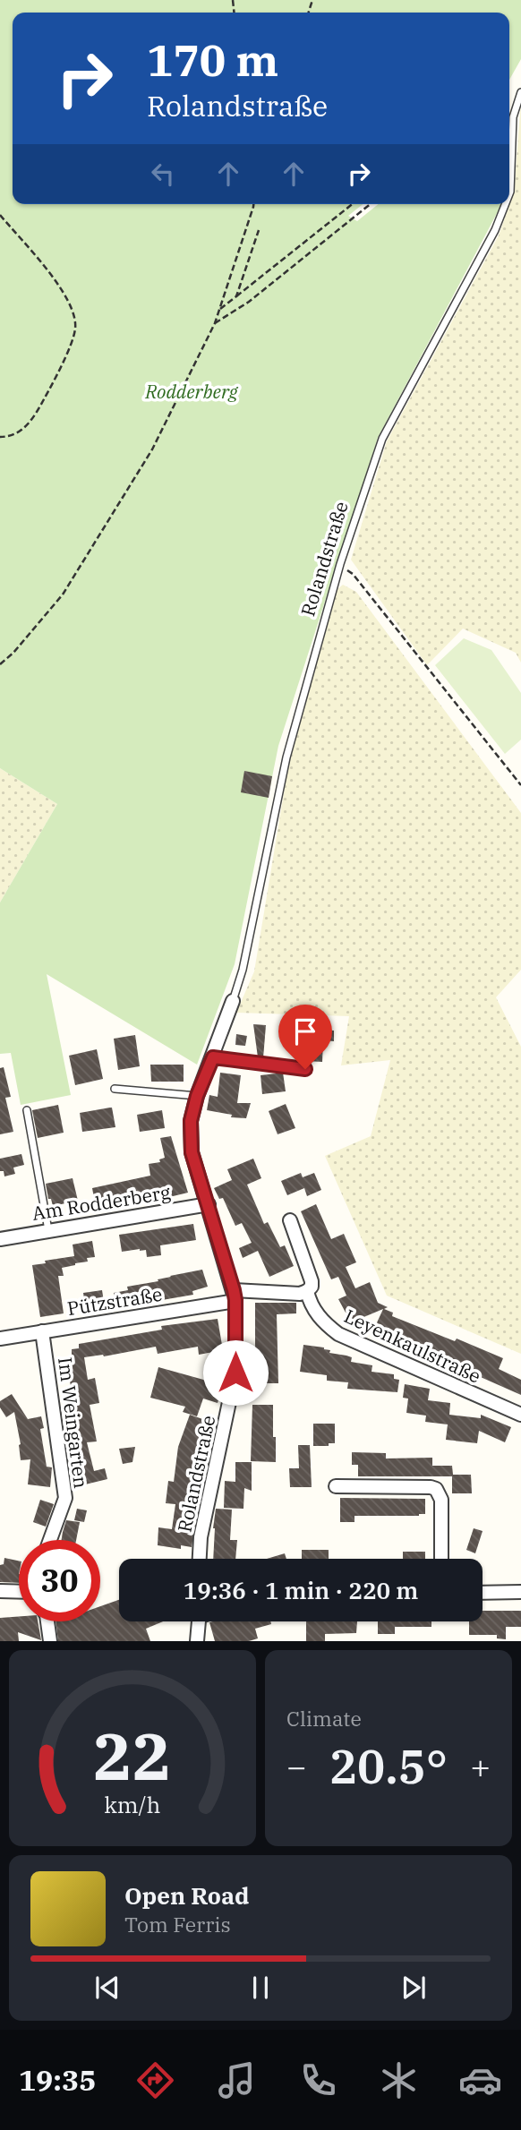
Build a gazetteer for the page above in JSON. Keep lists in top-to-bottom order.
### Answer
{
  "streets": {
    "street": [
      "Rolandstraße",
      "Am Rodderberg",
      "Pützstraße",
      "Leyenkaulstraße",
      "Im Weingarten"
    ]
  },
  "crossings": [
    ["Rolandstraße", "Am Rodderberg"],
    ["Rolandstraße", "Pützstraße"],
    ["Pützstraße", "Im Weingarten"]
  ],
  "parks": ["Rodderberg"],
  "page": {
    "turn": ["170 m", "Rolandstraße"],
    "limit": "30",
    "trip": "19:36 · 1 min · 220 m",
    "tile": "Climate",
    "heat": ["−", "20.5°", "+"],
    "song": ["Open Road", "Tom Ferris"],
    "tabs": "19:35",
    "gauge": ["22", "km/h"]
  }
}
